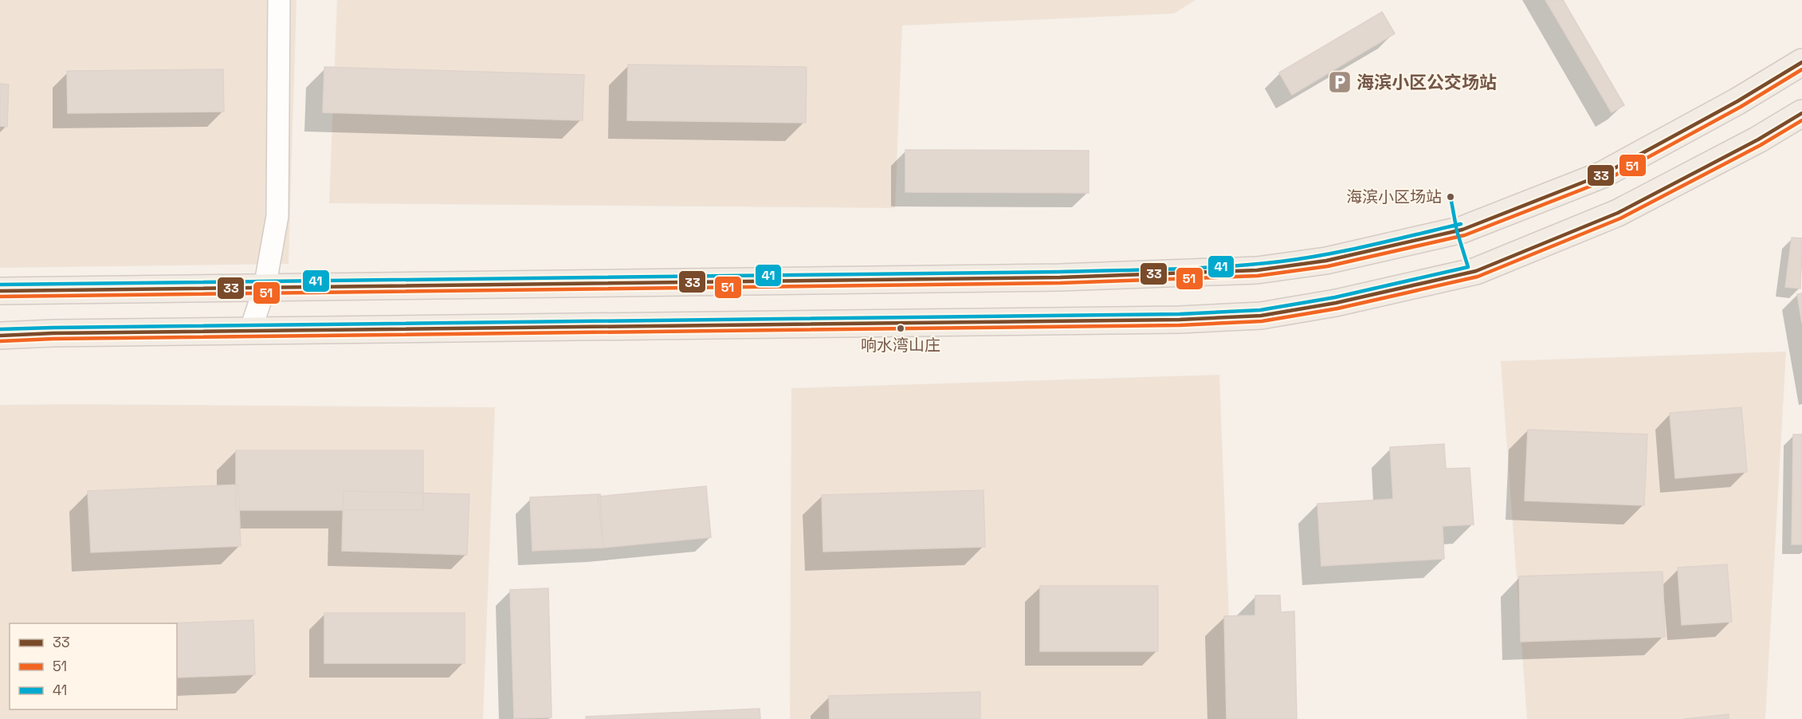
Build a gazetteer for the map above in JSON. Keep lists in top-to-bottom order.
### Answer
{
  "places": {
    "parking": ["海滨小区公交场站"],
    "other": ["海滨小区场站", "响水湾山庄"]
  },
  "lines": ["transit line 33", "transit line 51", "transit line 41"],
  "legend": ["33", "51", "41"]
}
